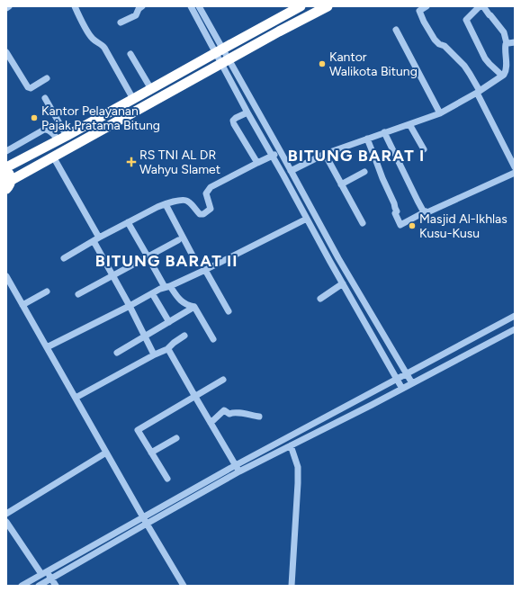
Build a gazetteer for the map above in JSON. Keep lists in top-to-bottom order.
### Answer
{
  "districts": ["BITUNG BARAT I", "BITUNG BARAT II"],
  "places": {
    "other": ["Kantor Walikota Bitung", "Kantor Pelayanan Pajak Pratama Bitung", "Masjid Al-Ikhlas Kusu-Kusu"],
    "health": ["RS TNI AL DR Wahyu Slamet"]
  }
}
